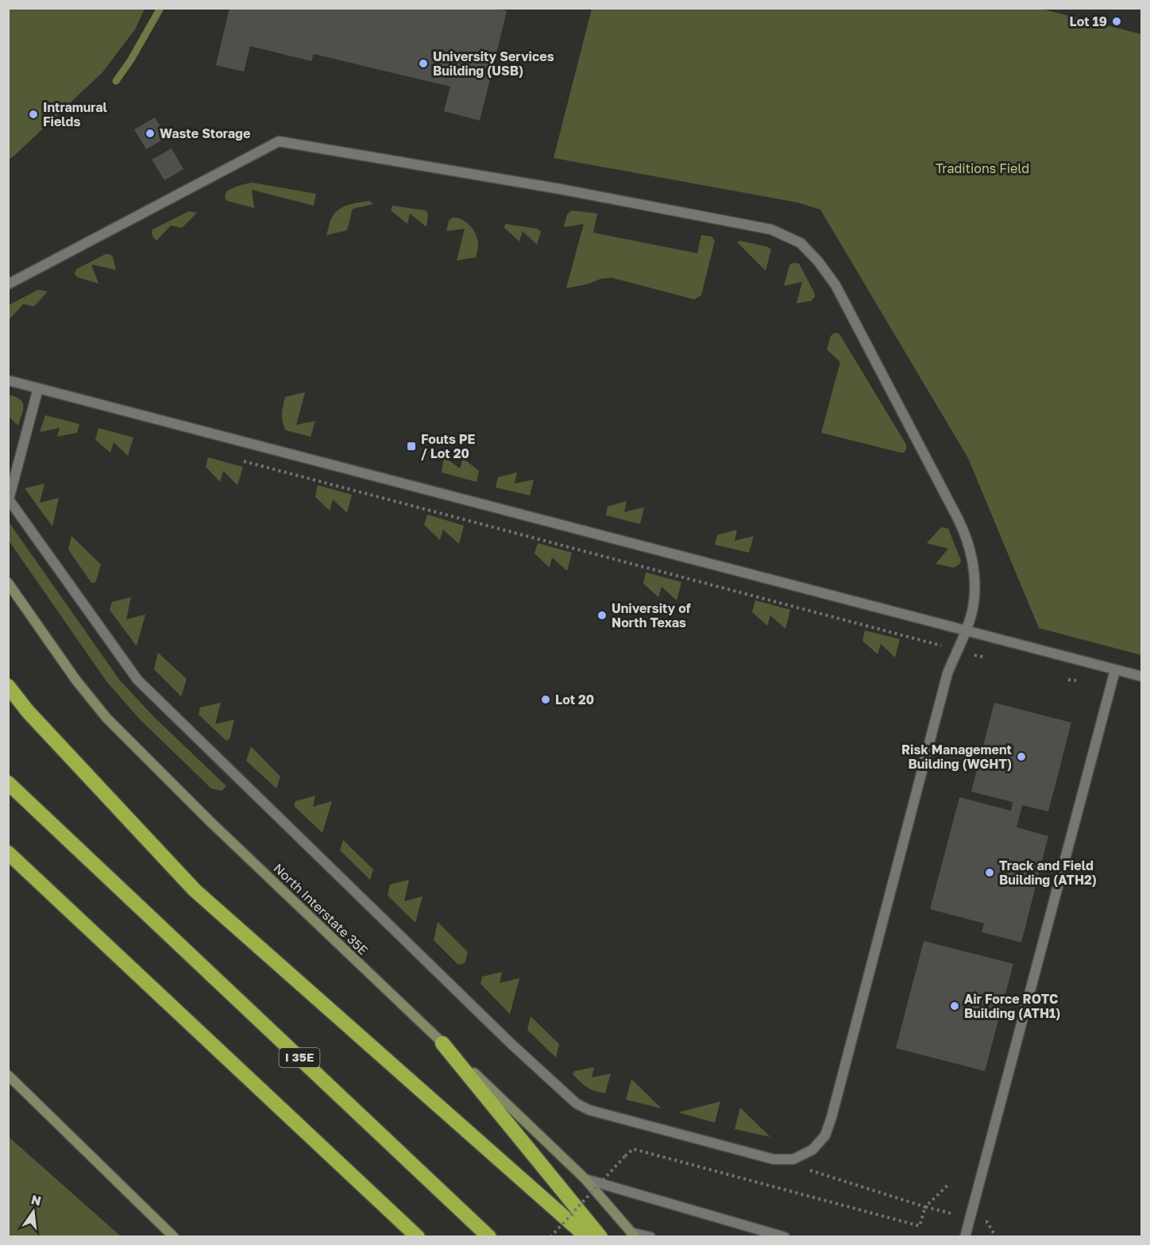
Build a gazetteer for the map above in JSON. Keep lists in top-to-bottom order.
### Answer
{
  "streets": {
    "highway": ["I 35E"],
    "main road": ["North Interstate 35E"]
  },
  "parks": ["Traditions Field"],
  "places": {
    "other": [
      "Lot 19",
      "University Services Building (USB)",
      "Intramural Fields",
      "Waste Storage",
      "University of North Texas",
      "Lot 20",
      "Risk Management Building (WGHT)",
      "Track and Field Building (ATH2)",
      "Air Force ROTC Building (ATH1)"
    ],
    "transit": ["Fouts PE / Lot 20"]
  },
  "north": "top"
}
